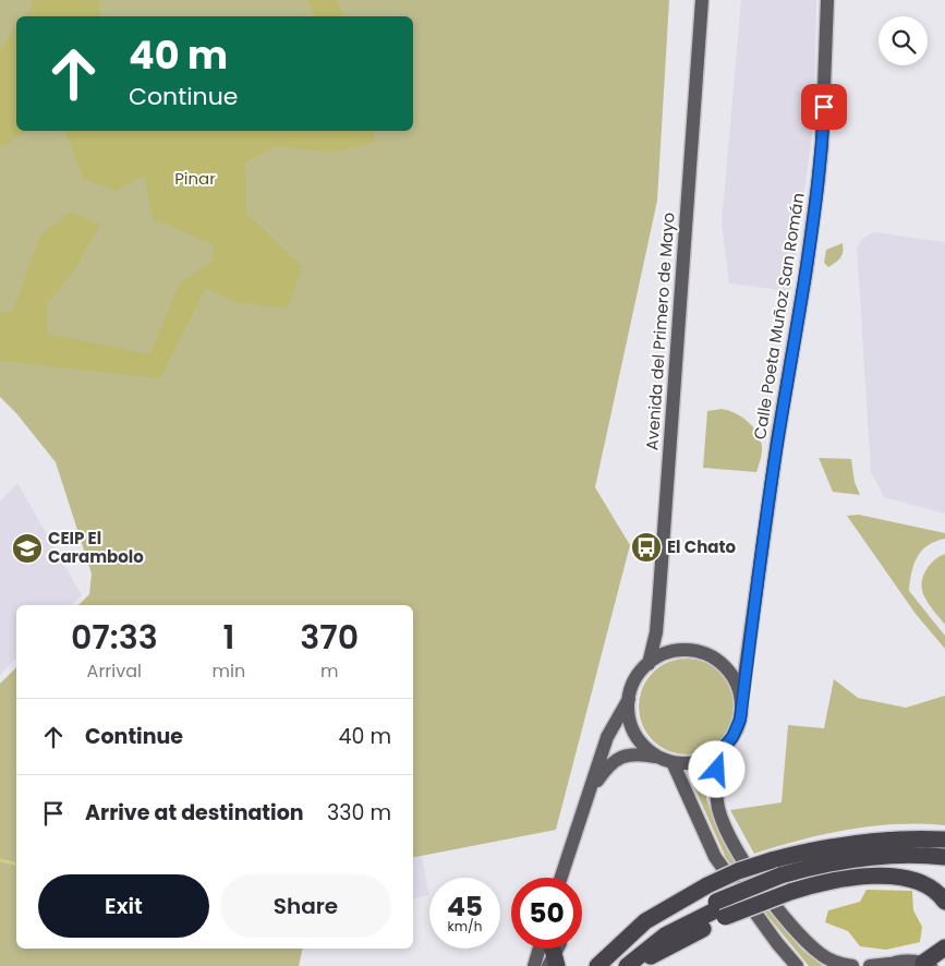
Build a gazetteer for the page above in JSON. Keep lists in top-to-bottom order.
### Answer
{
  "streets": {
    "main road": ["Calle Poeta Muñoz San Román", "Avenida del Primero de Mayo"]
  },
  "crossings": [
    ["Calle Poeta Muñoz San Román", "Avenida del Primero de Mayo"]
  ],
  "parks": ["Pinar"],
  "places": {
    "bus stop": ["El Chato"],
    "school or university": ["CEIP El Carambolo"]
  },
  "page": {
    "turn": ["40 m", "Continue"],
    "eta": [
      "07:33",
      "Arrival",
      "1",
      "min",
      "370",
      "m"
    ],
    "list": [
      {
        "name": "Continue",
        "value": "40 m"
      },
      {
        "name": "Arrive at destination",
        "value": "330 m"
      }
    ],
    "buttons": ["Exit", "Share"],
    "speed": "45 km/h",
    "limit": "50"
  }
}
